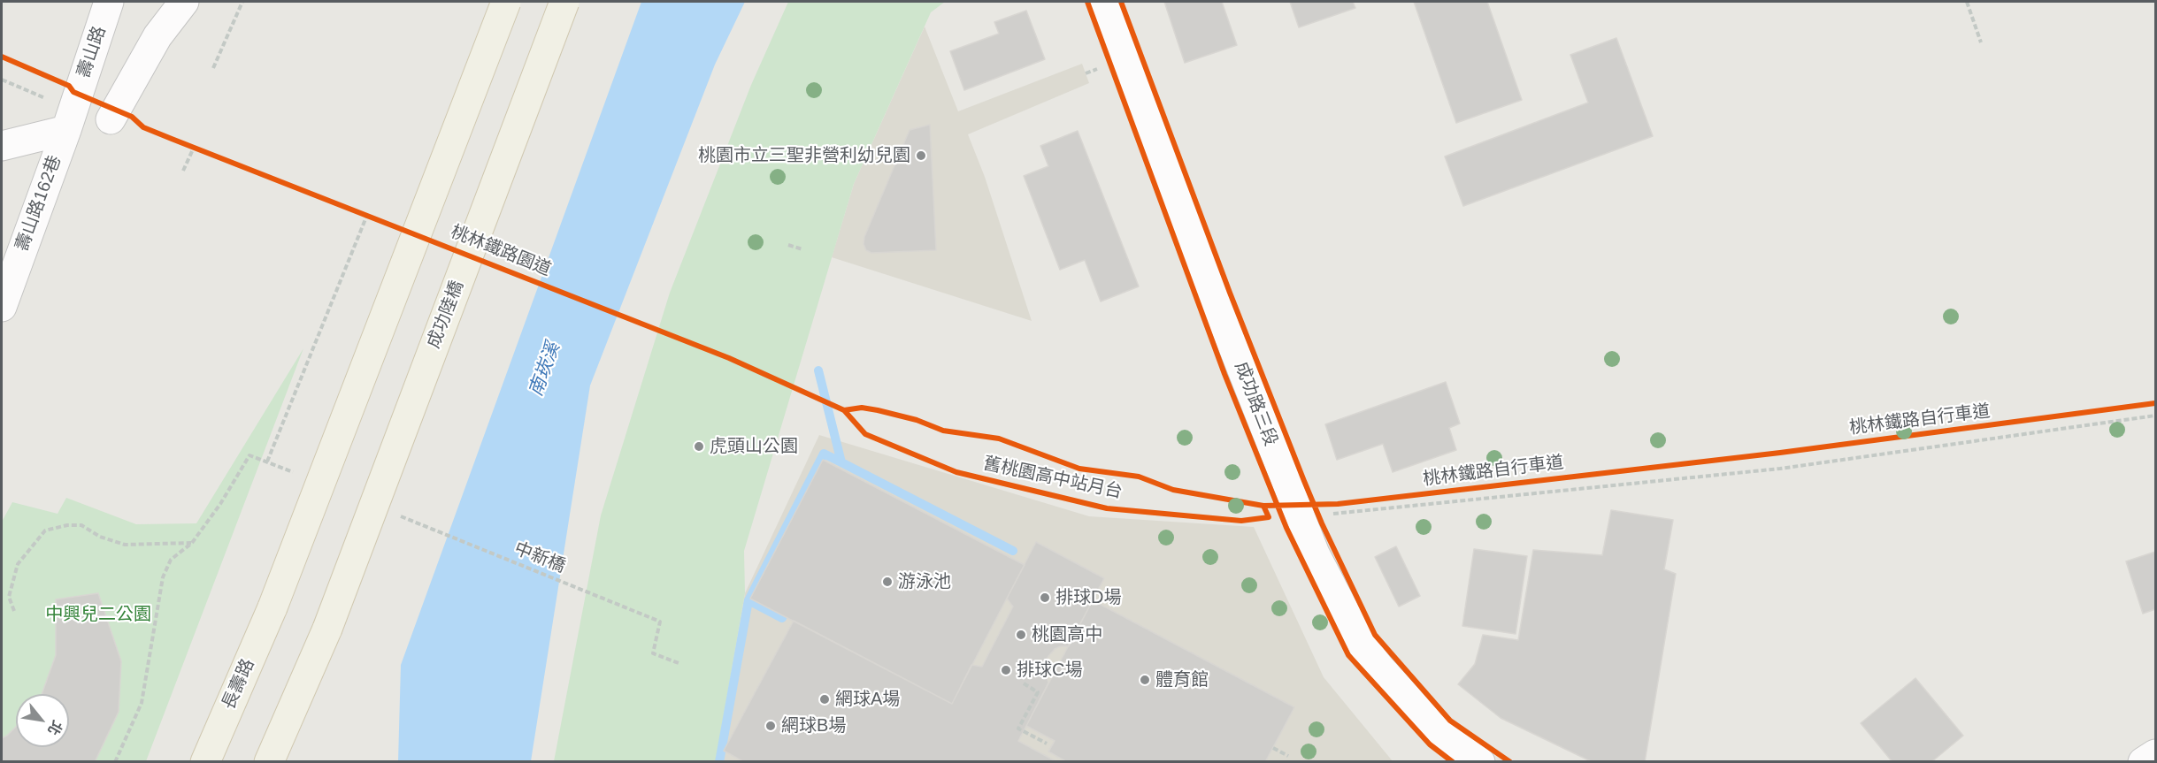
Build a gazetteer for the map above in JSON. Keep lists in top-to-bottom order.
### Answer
{
  "streets": {
    "main road": ["成功陸橋", "長壽路"],
    "street": ["壽山路", "壽山路162巷", "成功路三段"],
    "path": ["舊桃園高中站月台", "中新橋"],
    "cycle path": ["桃林鐵路園道", "桃林鐵路自行車道"]
  },
  "crossings": [
    ["壽山路", "壽山路162巷"]
  ],
  "water": ["南崁溪"],
  "parks": ["中興兒二公園"],
  "places": [
    "桃園市立三聖非營利幼兒園",
    "虎頭山公園",
    "游泳池",
    "排球D場",
    "桃園高中",
    "排球C場",
    "體育館",
    "網球A場",
    "網球B場"
  ],
  "north": "bottom right"
}
